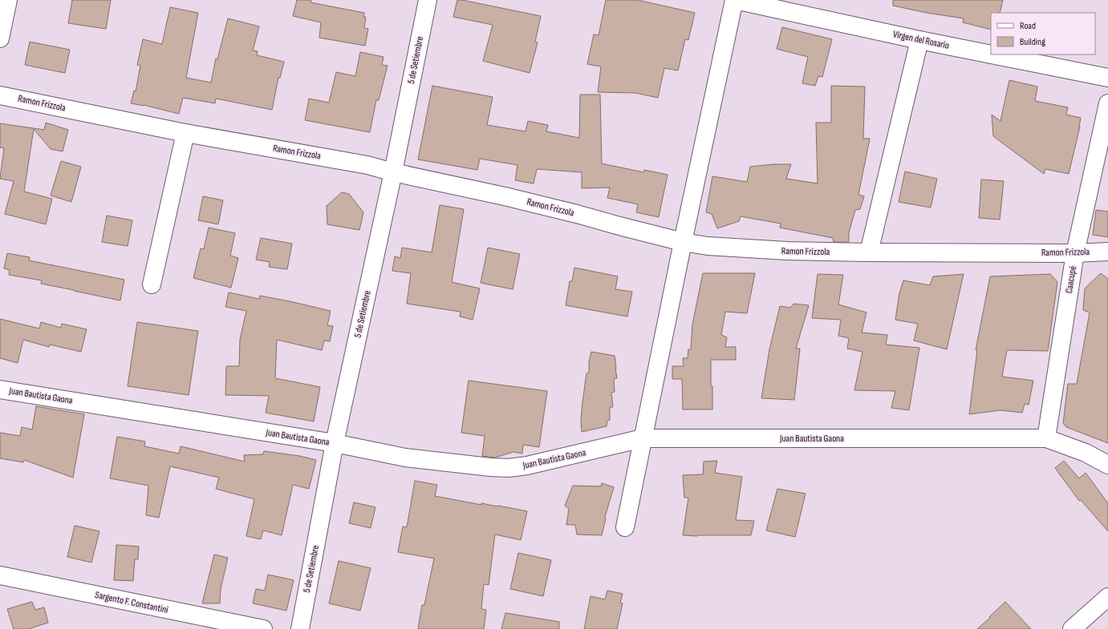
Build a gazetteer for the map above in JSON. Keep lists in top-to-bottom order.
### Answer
{
  "streets": {
    "street": [
      "Virgen del Rosario",
      "5 de Setiembre",
      "Ramon Frizzola",
      "Caacupé",
      "Juan Bautista Gaona",
      "Sargento F. Constantini"
    ]
  },
  "crossings": [
    ["5 de Setiembre", "Ramon Frizzola"],
    ["5 de Setiembre", "Juan Bautista Gaona"],
    ["Ramon Frizzola", "Caacupé"],
    ["Caacupé", "Juan Bautista Gaona"]
  ],
  "legend": ["Road", "Building"]
}
